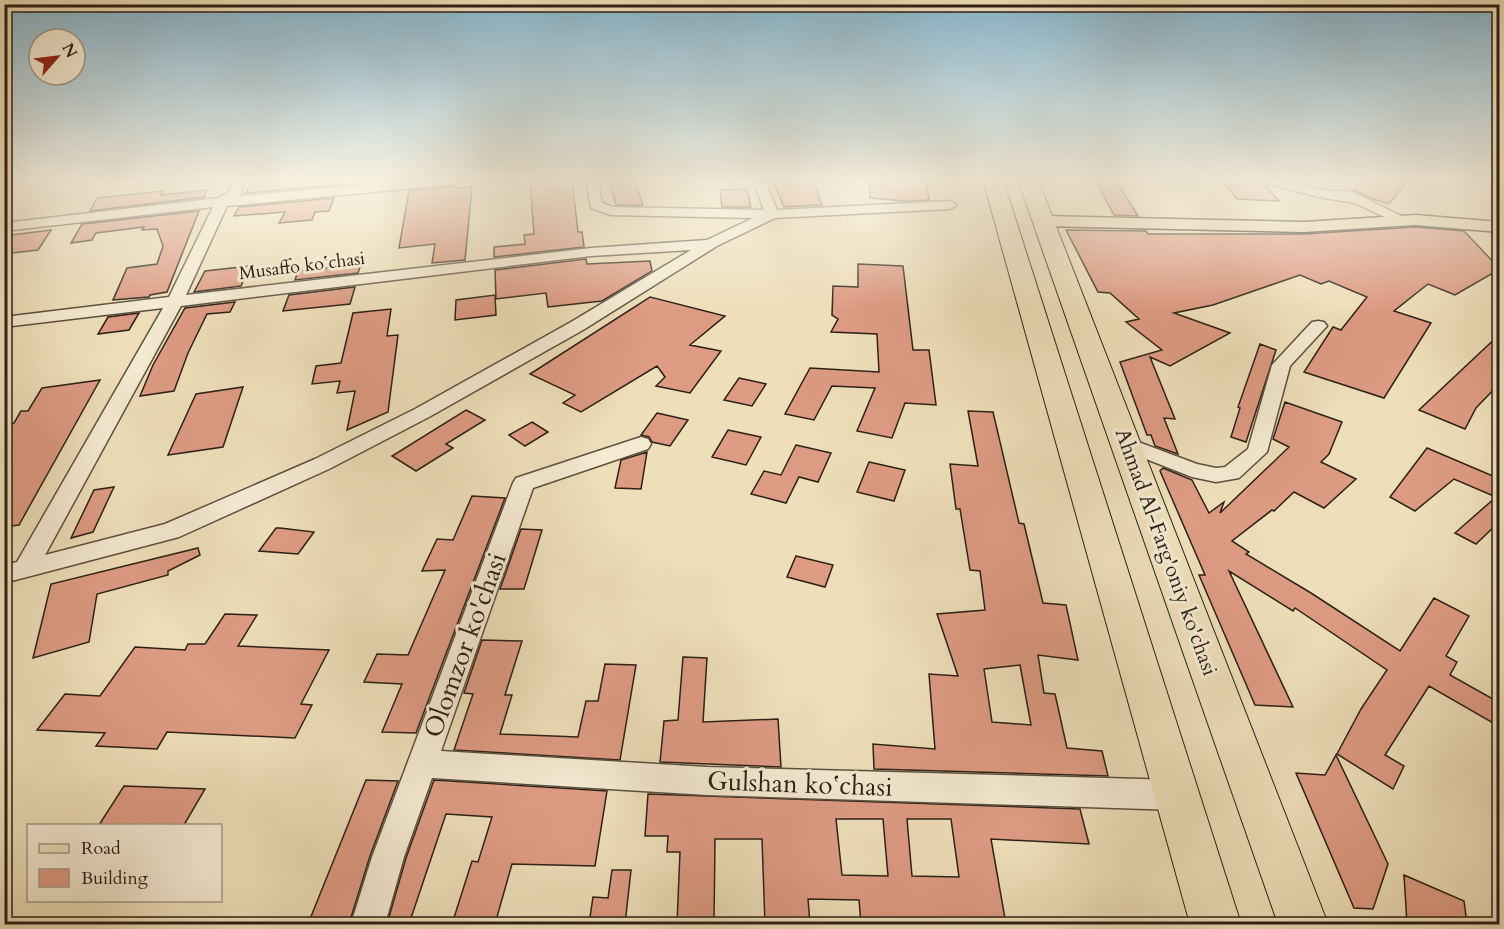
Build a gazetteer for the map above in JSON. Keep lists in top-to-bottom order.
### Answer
{
  "streets": {
    "highway": ["Ahmad Al-Farg'oniy ko'chasi"],
    "street": ["Musaffo koʻchasi", "Olomzor ko'chasi", "Gulshan koʻchasi"]
  },
  "crossings": [
    ["Olomzor ko'chasi", "Gulshan koʻchasi"]
  ],
  "legend": ["Road", "Building"],
  "north": "top right"
}
